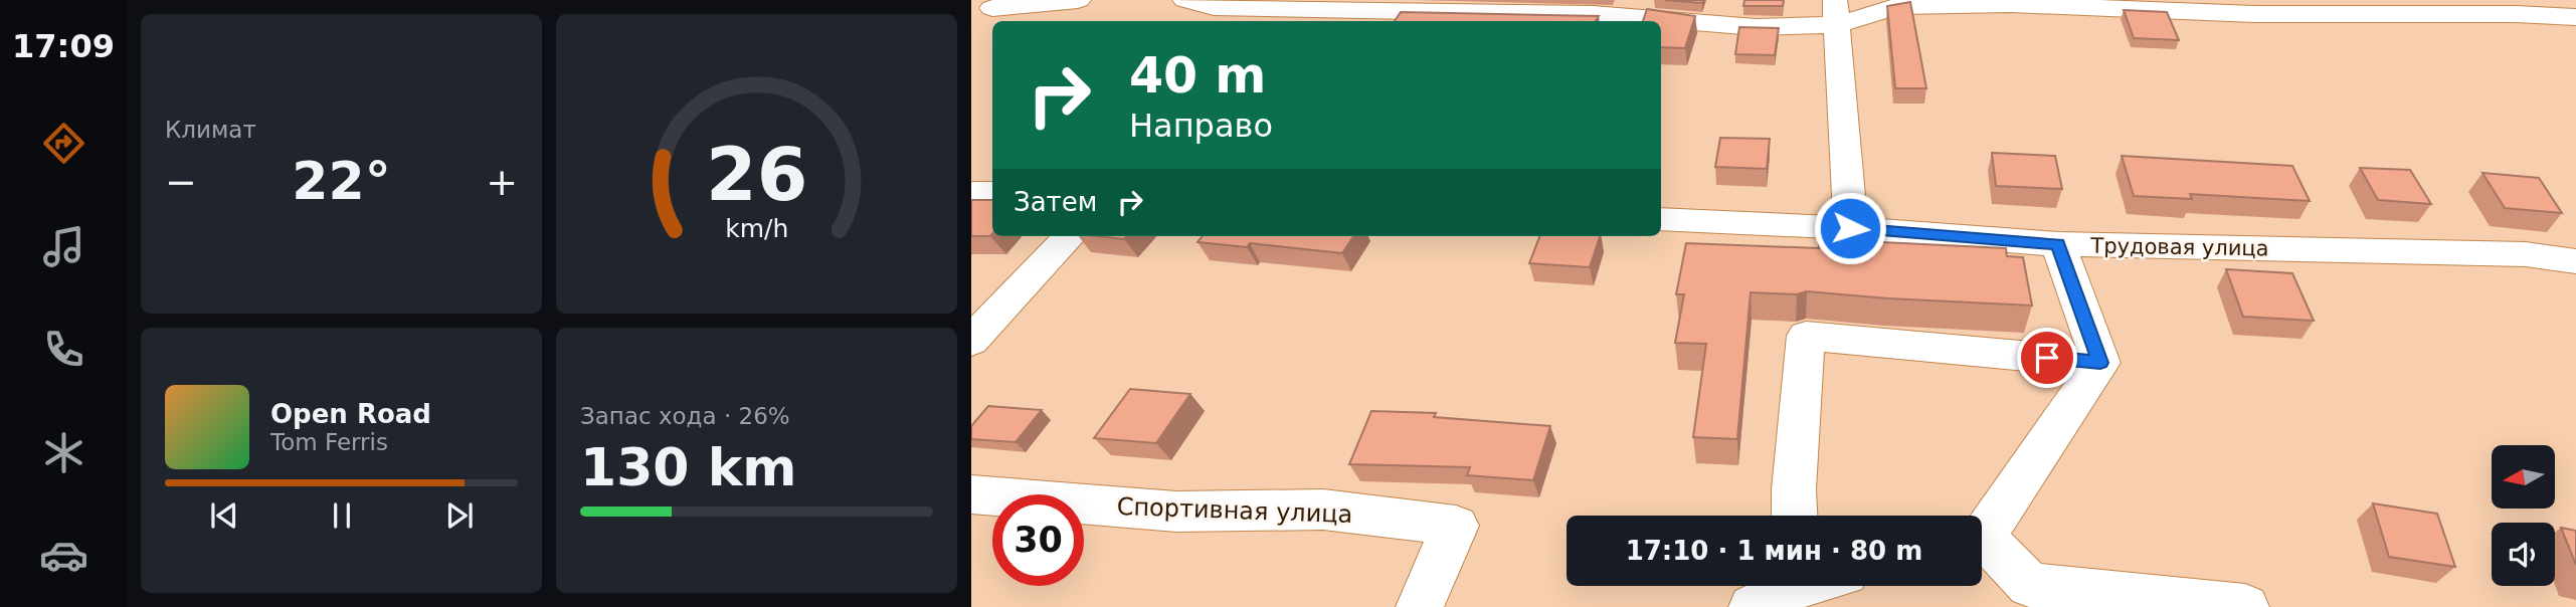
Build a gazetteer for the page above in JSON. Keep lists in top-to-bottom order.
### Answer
{
  "streets": {
    "street": ["Трудовая улица", "Спортивная улица"]
  },
  "north": "left",
  "page": {
    "tabs": "17:09",
    "tile": [
      "Климат",
      ["Запас хода · 26%", "130 km"]
    ],
    "turn": ["40 m", "Направо"],
    "heat": ["−", "22°", "+"],
    "then": "Затем",
    "song": ["Open Road", "Tom Ferris"],
    "limit": "30",
    "trip": "17:10 · 1 мин · 80 m",
    "gauge": ["26", "km/h"]
  }
}
